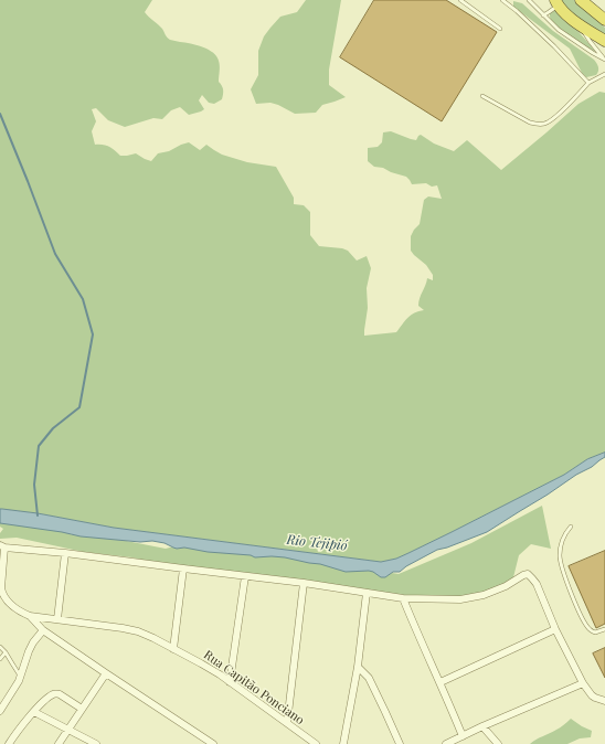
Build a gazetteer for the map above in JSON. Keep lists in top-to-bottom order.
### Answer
{
  "streets": {
    "street": ["Rua Capitão Ponciano"]
  },
  "water": ["Rio Tejipió"]
}
